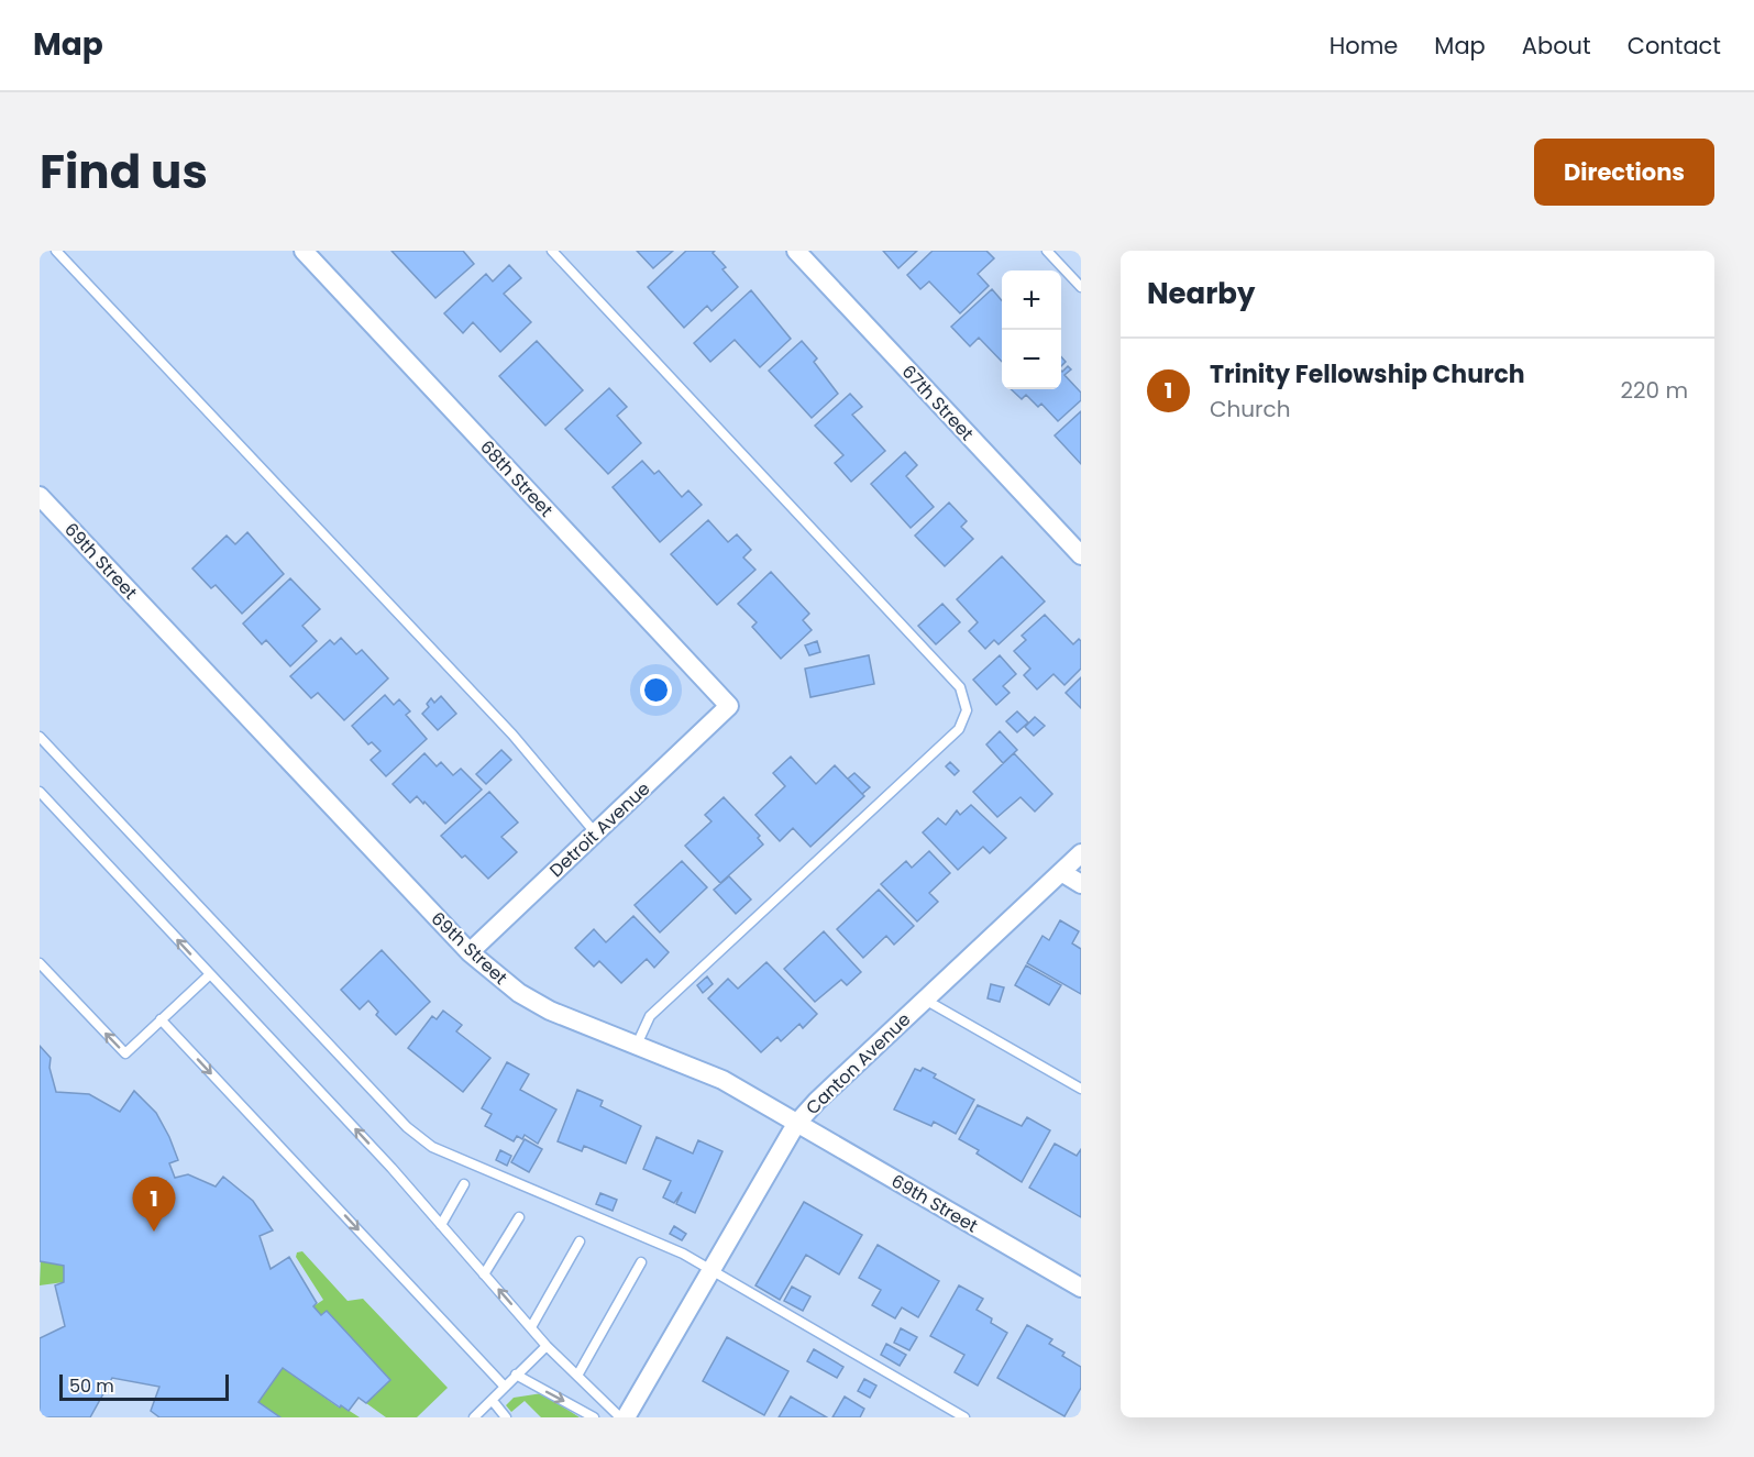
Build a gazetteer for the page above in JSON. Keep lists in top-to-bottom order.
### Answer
{
  "streets": {
    "street": [
      "67th Street",
      "68th Street",
      "69th Street",
      "Detroit Avenue",
      "Canton Avenue"
    ]
  },
  "crossings": [
    ["68th Street", "Detroit Avenue"],
    ["69th Street", "Detroit Avenue"],
    ["69th Street", "Canton Avenue"]
  ],
  "scale_bar": "50 m",
  "page": {
    "header": "Map",
    "nav": [
      "Home",
      "Map",
      "About",
      "Contact"
    ],
    "title": "Find us",
    "buttons": "Directions",
    "heading": "Nearby",
    "map_buttons": ["+", "−"],
    "list": [
      {
        "mark": "1",
        "name": "Trinity Fellowship Church",
        "note": "Church",
        "value": "220 m"
      }
    ],
    "pins": "1",
    "scale": "50 m"
  }
}
